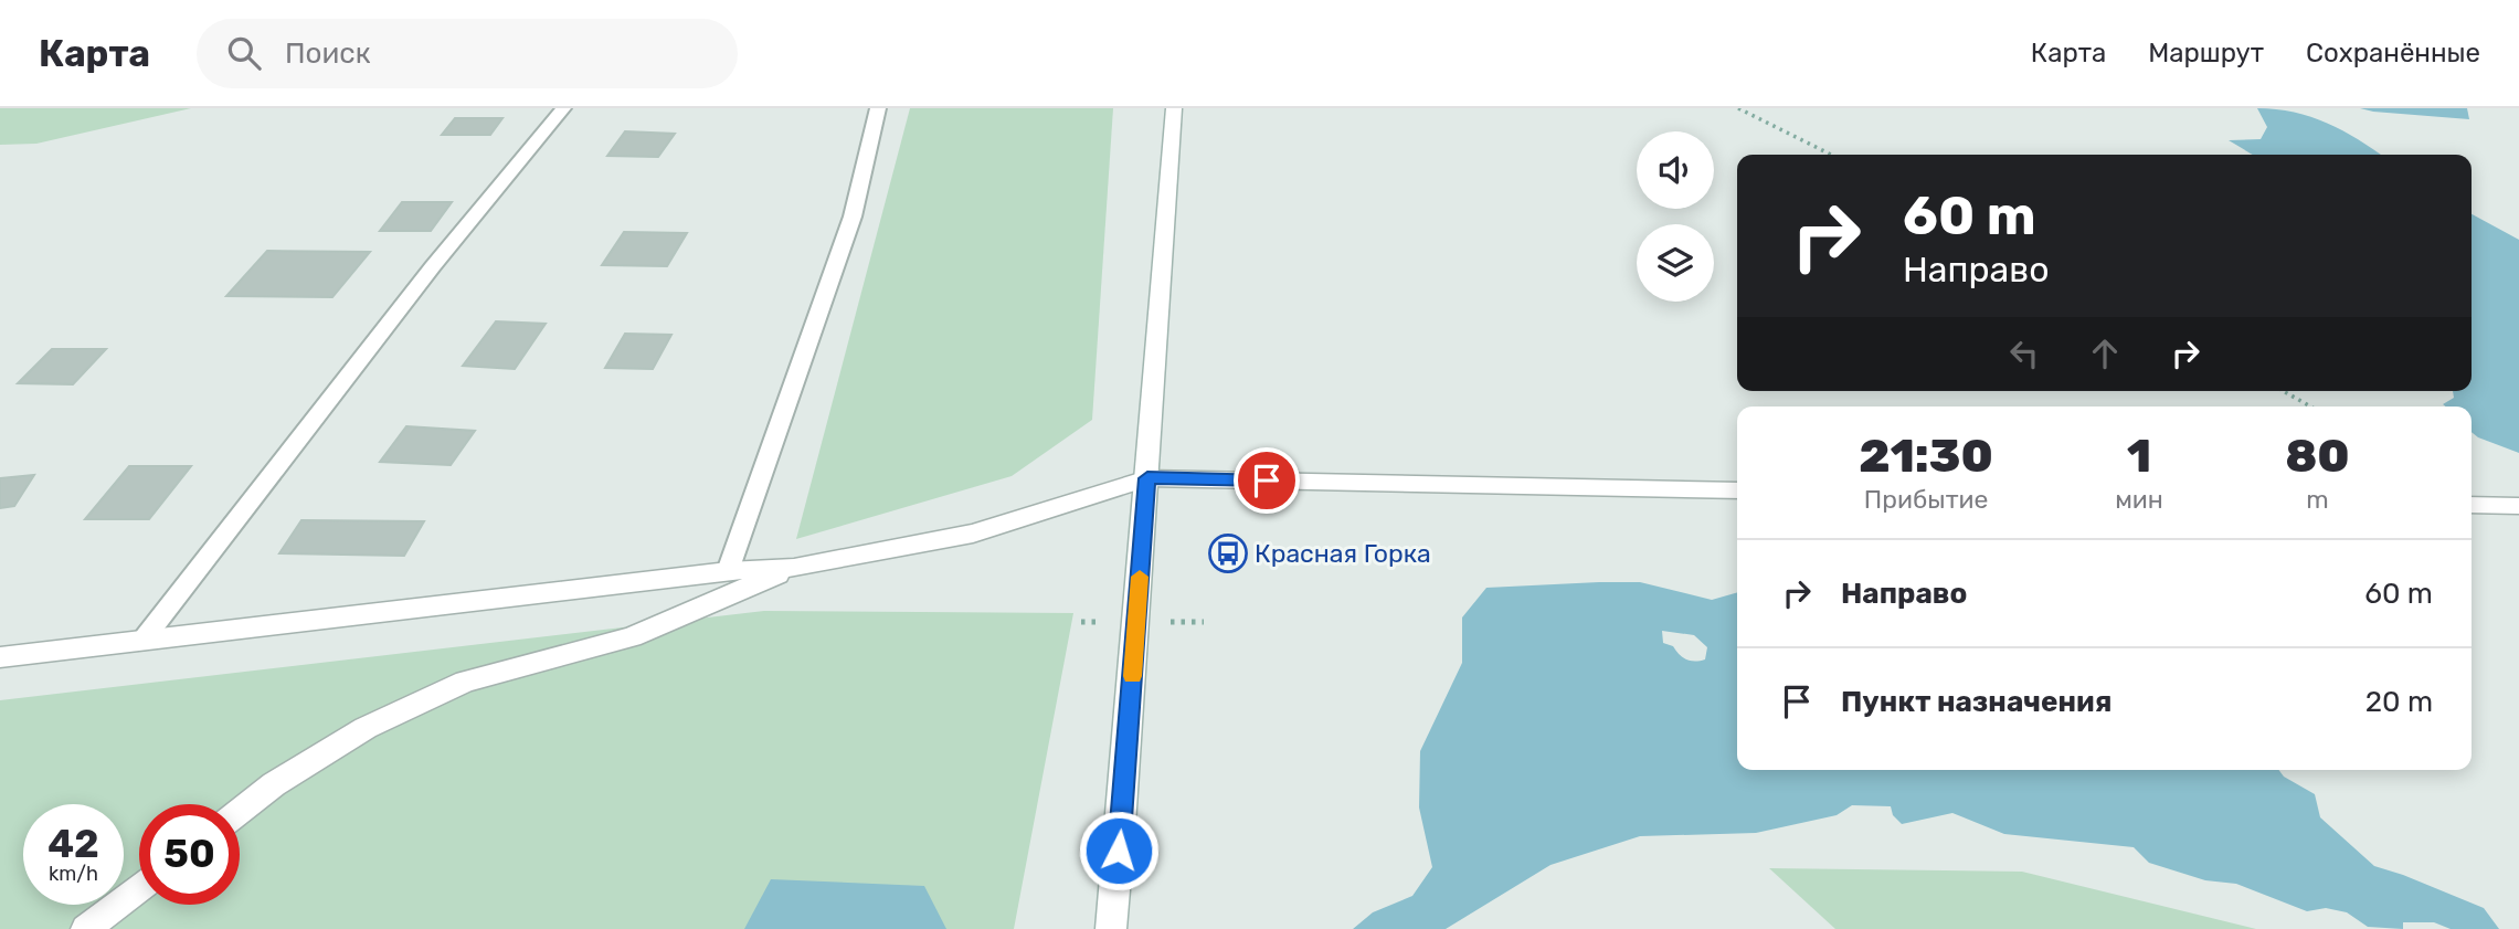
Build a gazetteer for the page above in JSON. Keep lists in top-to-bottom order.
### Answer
{
  "places": {
    "bus stop": ["Красная Горка"]
  },
  "page": {
    "header": "Карта",
    "search": "Поиск",
    "nav": ["Карта", "Маршрут", "Сохранённые"],
    "turn": ["60 m", "Направо"],
    "eta": [
      "21:30",
      "Прибытие",
      "1",
      "мин",
      "80",
      "m"
    ],
    "list": [
      {
        "name": "Направо",
        "value": "60 m"
      },
      {
        "name": "Пункт назначения",
        "value": "20 m"
      }
    ],
    "speed": "42 km/h",
    "limit": "50"
  }
}
